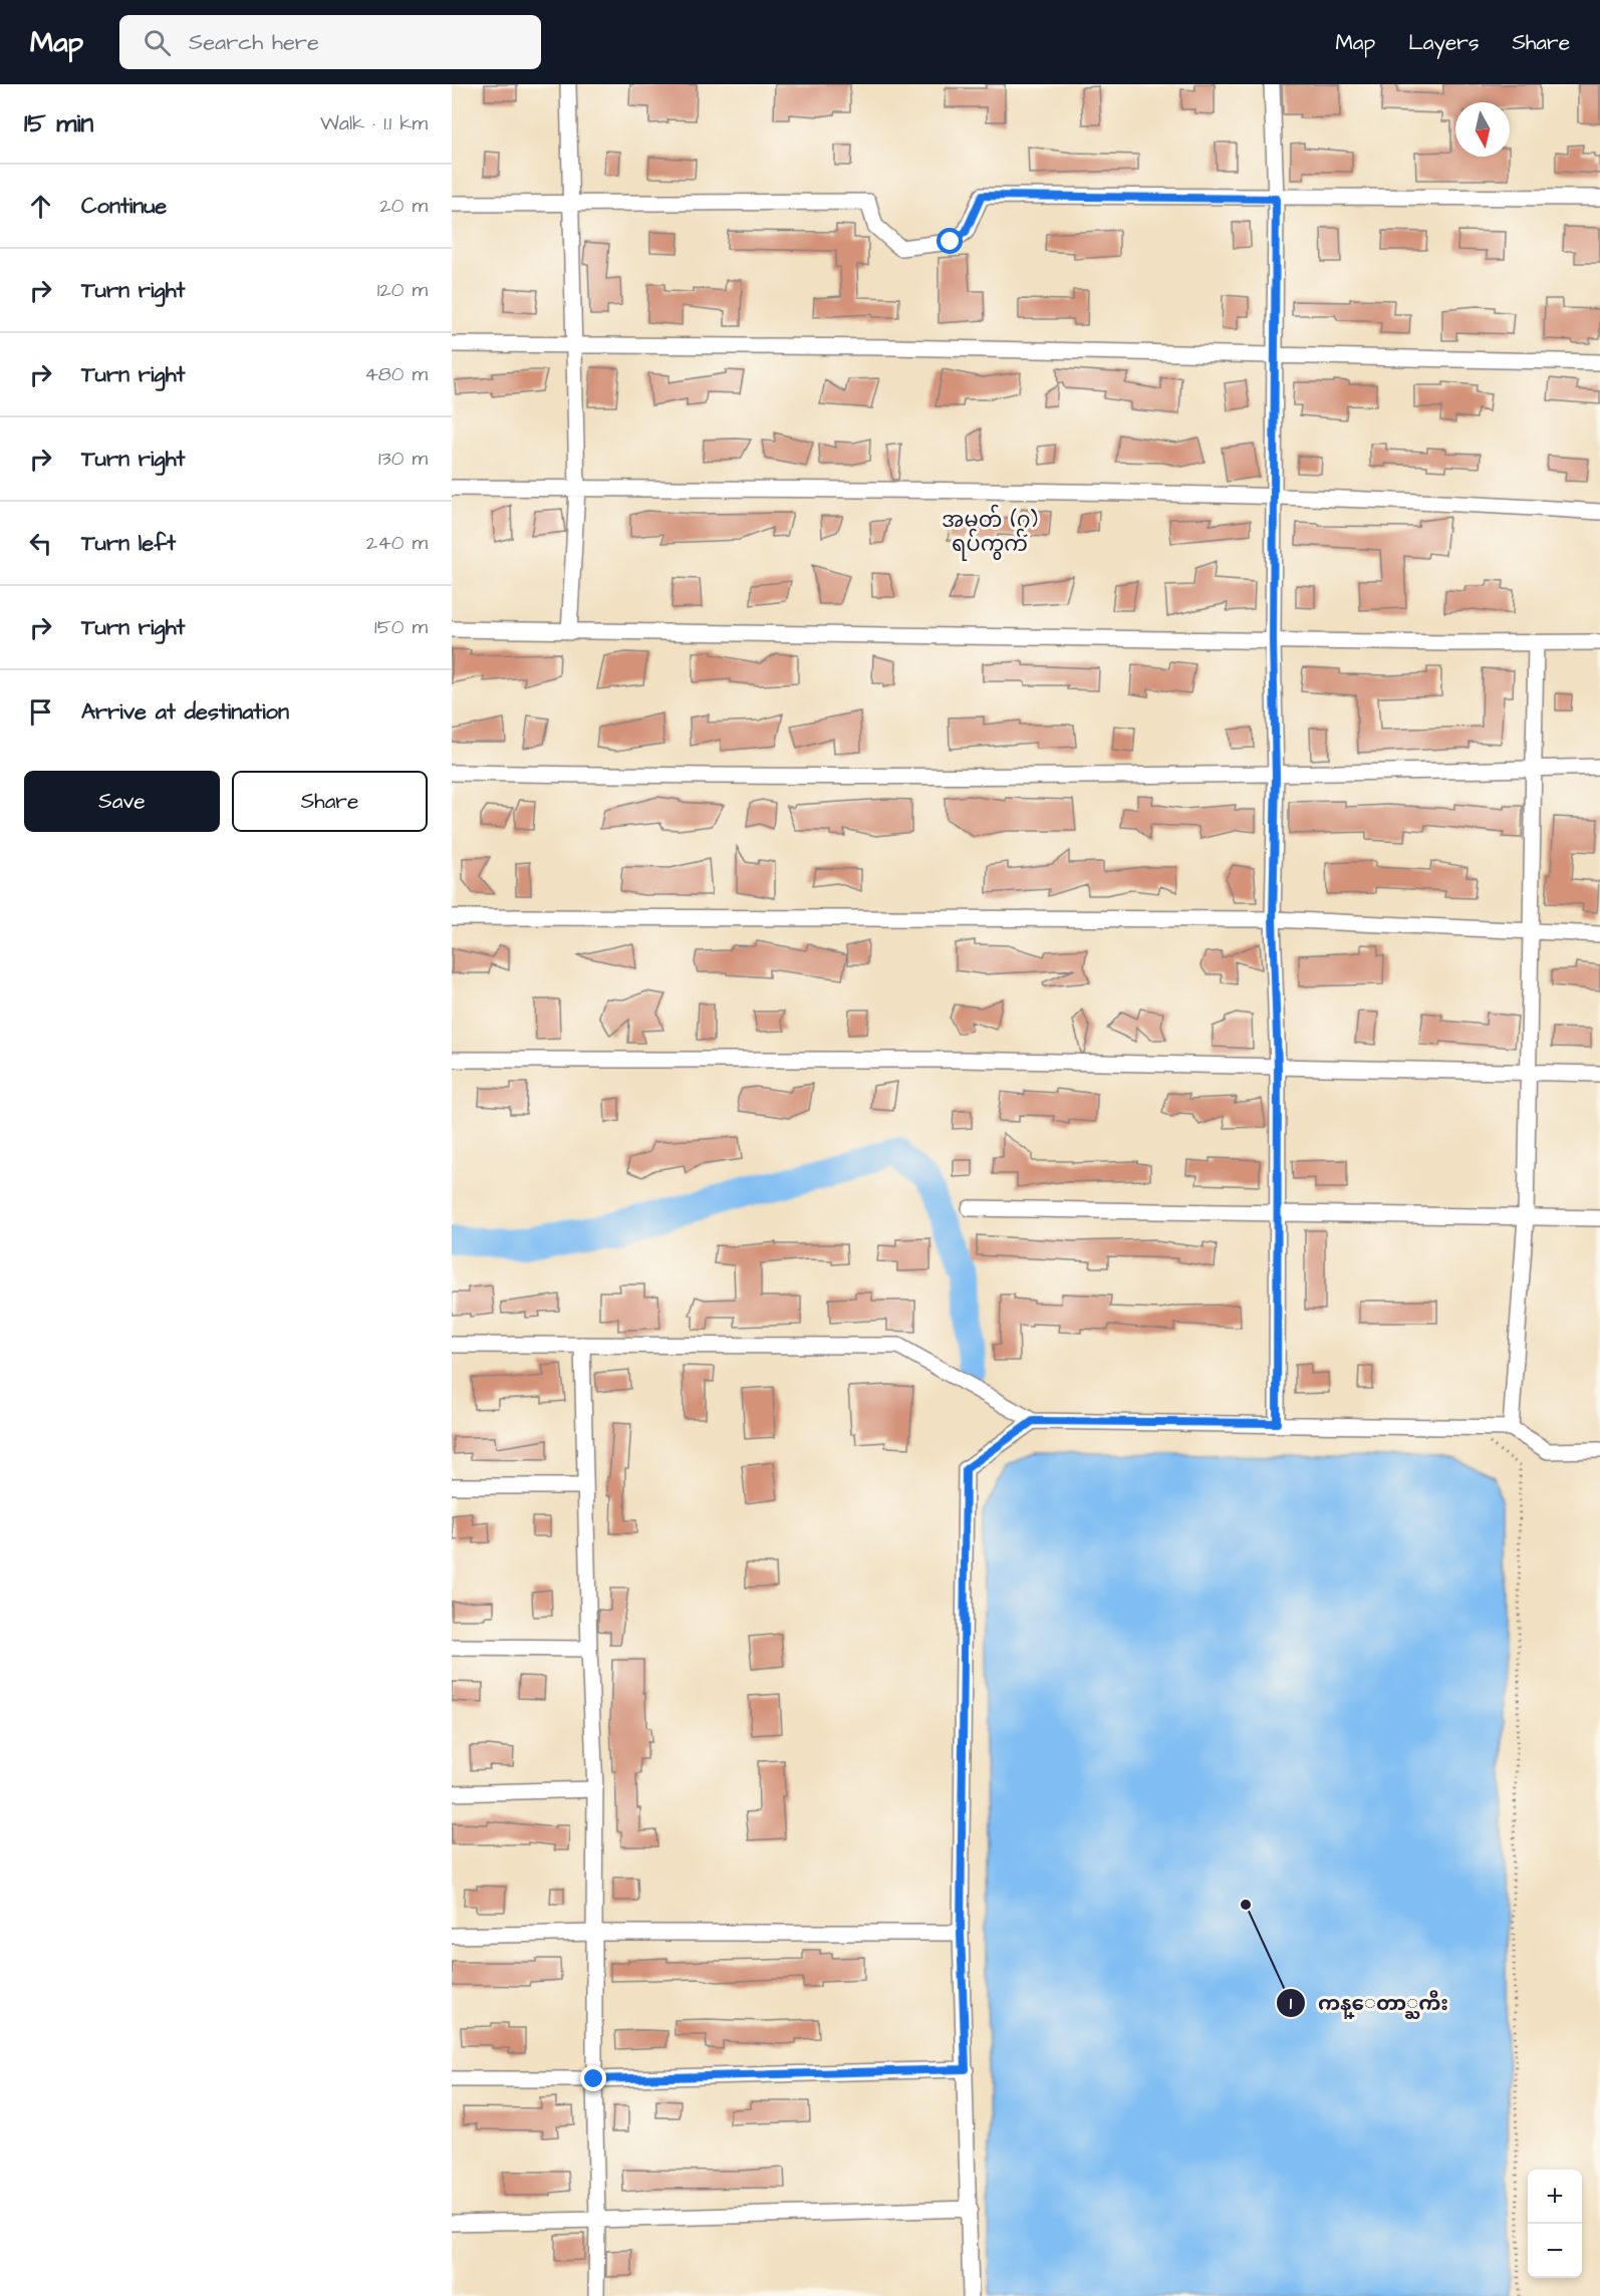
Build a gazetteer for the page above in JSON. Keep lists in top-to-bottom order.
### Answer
{
  "districts": ["အမှတ် (၇) ရပ်ကွက်"],
  "places": ["ကန္ေတာ္ႀကီး"],
  "north": "bottom",
  "page": {
    "header": "Map",
    "search": "Search here",
    "nav": ["Map", "Layers", "Share"],
    "heading": ["15 min", "Walk · 1.1 km"],
    "list": [
      ["Continue", "20 m"],
      ["Turn right", "120 m"],
      ["Turn right", "480 m"],
      ["Turn right", "130 m"],
      ["Turn left", "240 m"],
      ["Turn right", "150 m"],
      "Arrive at destination"
    ],
    "buttons": ["Save", "Share"],
    "map_buttons": ["+", "−"]
  }
}
